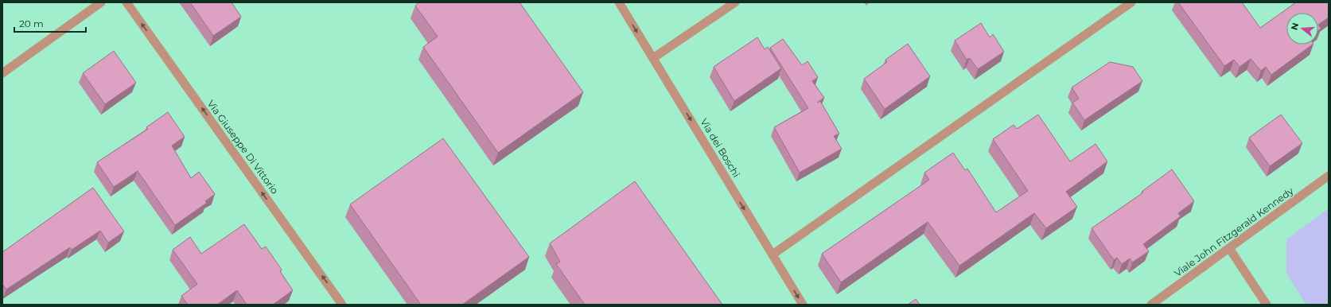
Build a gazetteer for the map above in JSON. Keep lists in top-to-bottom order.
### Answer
{
  "streets": {
    "street": ["Via Giuseppe Di Vittorio", "Via dei Boschi", "Viale John Fitzgerald Kennedy"]
  },
  "one_way": ["Via Giuseppe Di Vittorio", "Via dei Boschi"],
  "scale_bar": "20 m",
  "north": "left"
}
